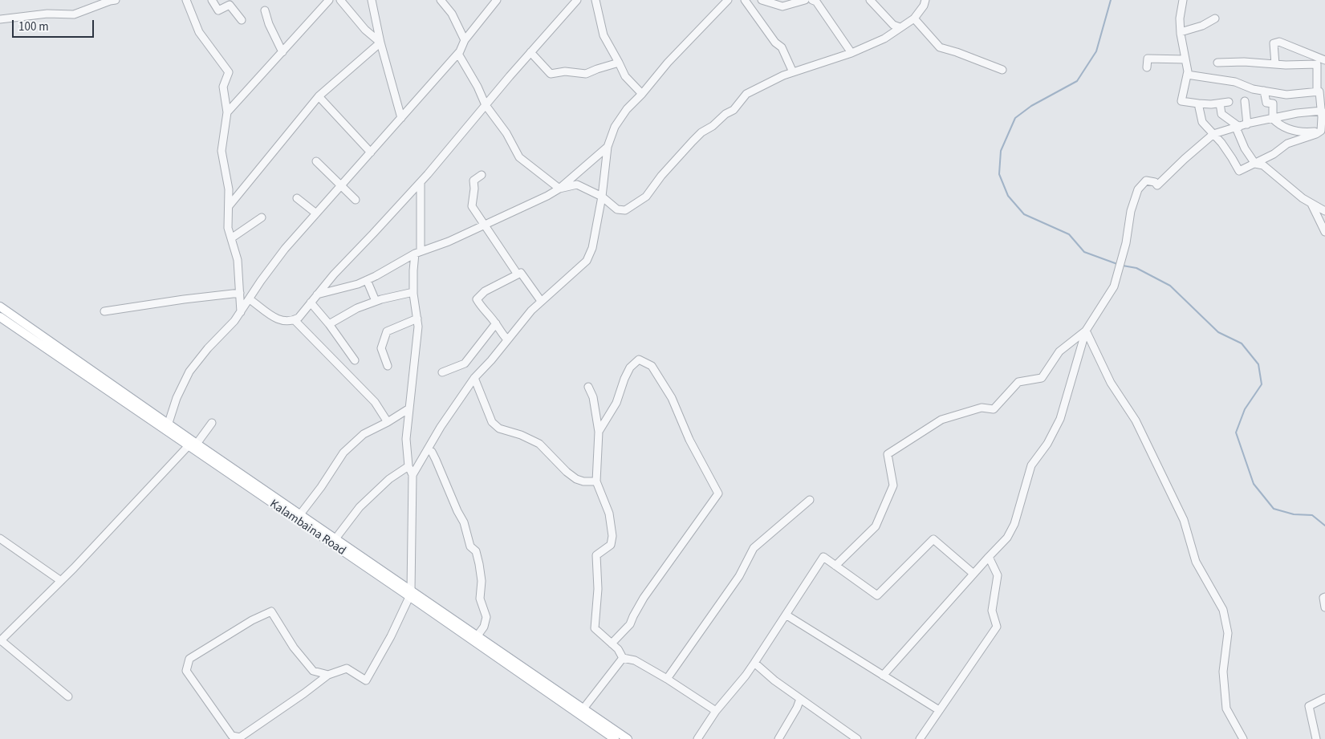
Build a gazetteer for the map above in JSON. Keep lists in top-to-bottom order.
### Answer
{
  "streets": {
    "main road": ["Kalambaina Road"]
  },
  "scale_bar": "100 m"
}
